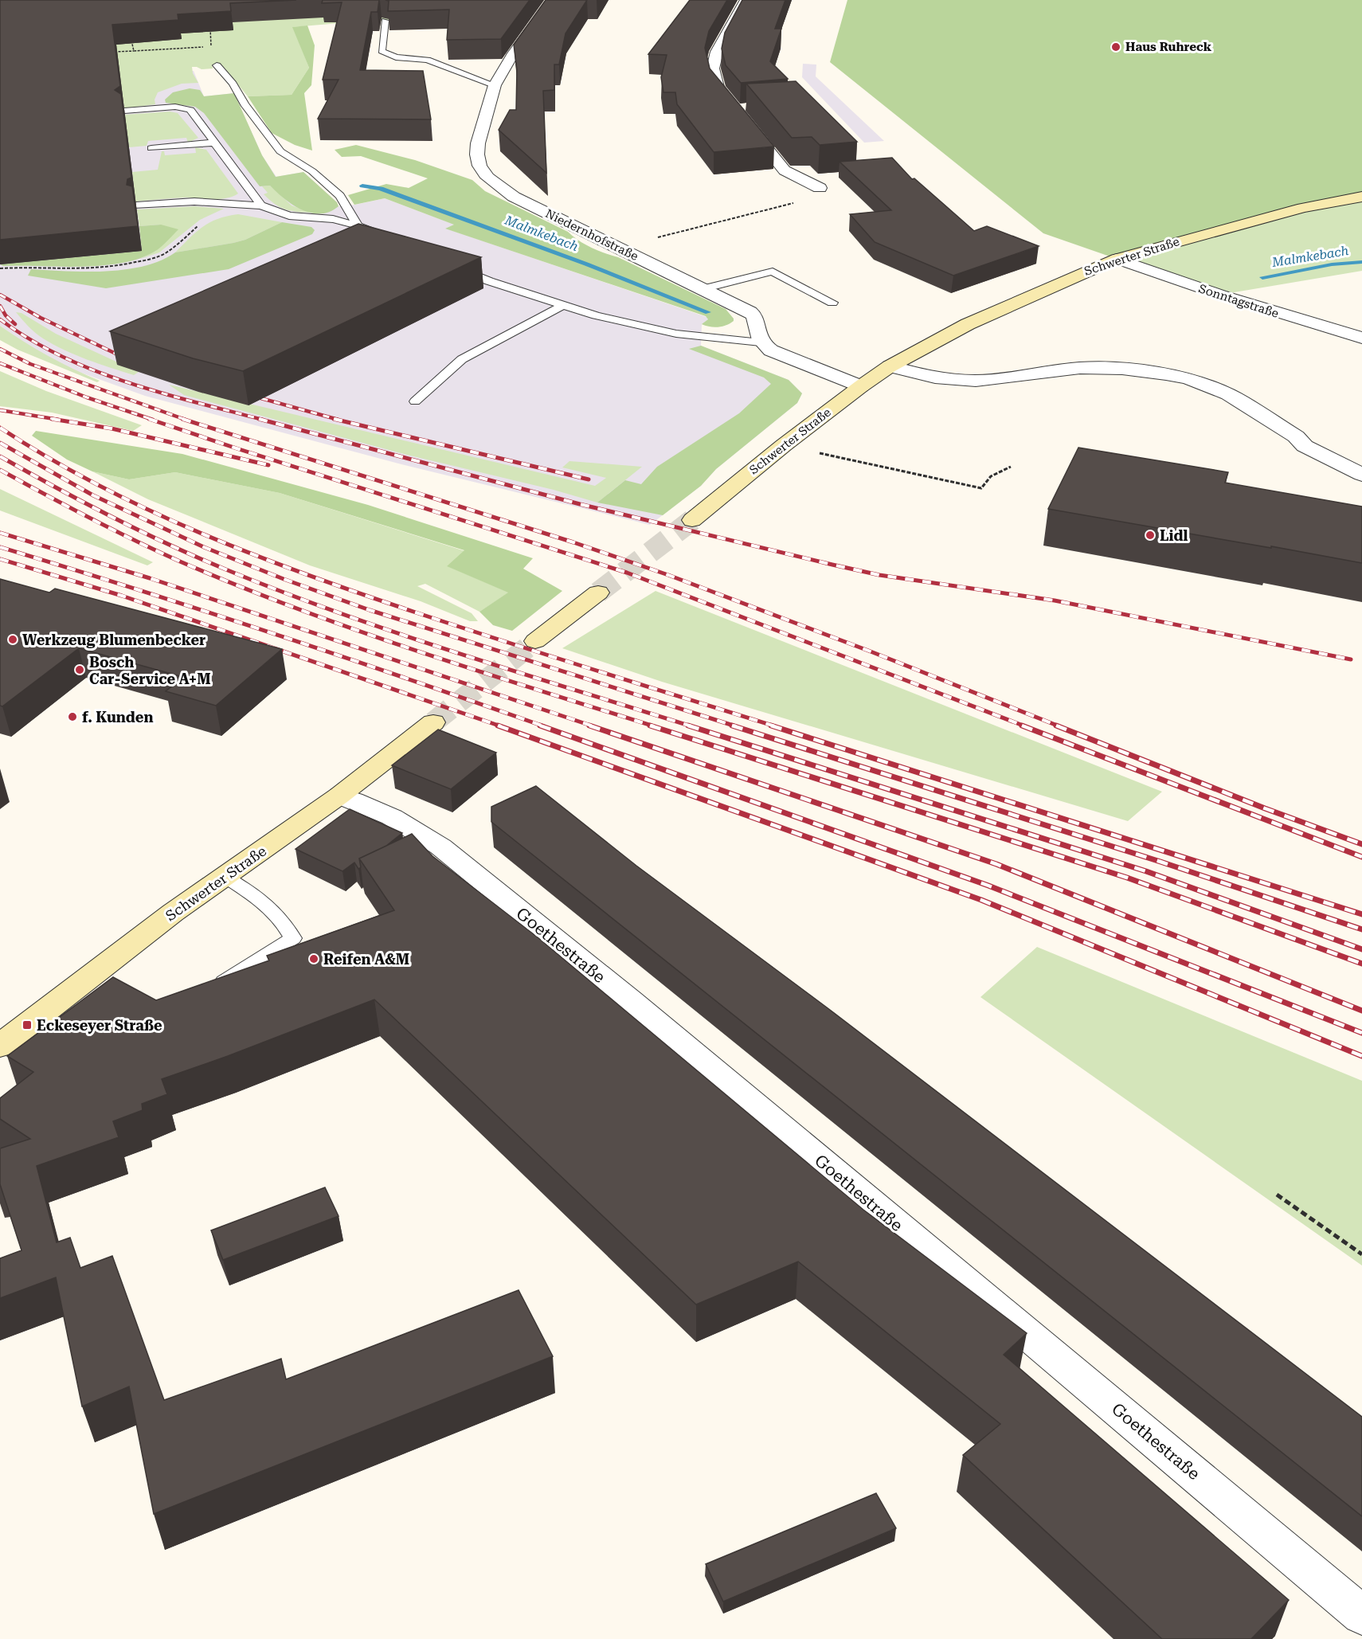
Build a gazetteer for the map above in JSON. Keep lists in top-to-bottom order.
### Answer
{
  "streets": {
    "main road": ["Schwerter Straße"],
    "street": ["Niedernhofstraße", "Sonntagstraße", "Goethestraße"]
  },
  "crossings": [
    ["Schwerter Straße", "Sonntagstraße"],
    ["Schwerter Straße", "Goethestraße"]
  ],
  "water": ["Malmkebach"],
  "places": {
    "other": [
      "Haus Ruhreck",
      "Lidl",
      "Werkzeug Blumenbecker",
      "Bosch Car-Service A+M",
      "f. Kunden",
      "Reifen A&M"
    ],
    "transit": ["Eckeseyer Straße"]
  }
}
